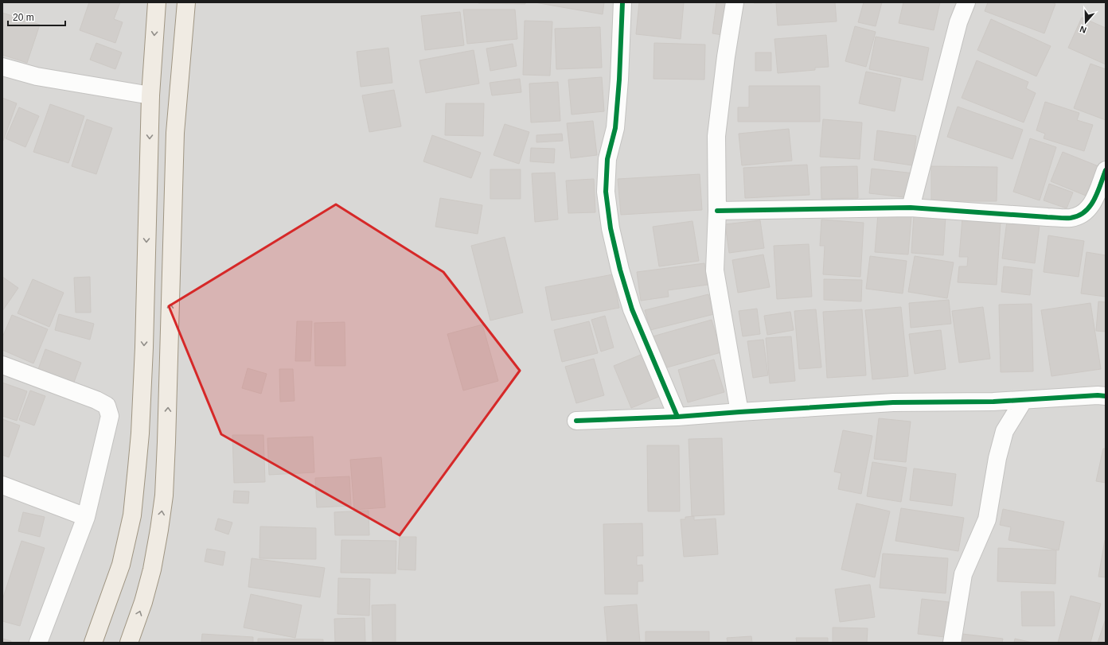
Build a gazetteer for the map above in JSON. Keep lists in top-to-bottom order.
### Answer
{
  "scale_bar": "20 m",
  "north": "bottom"
}
